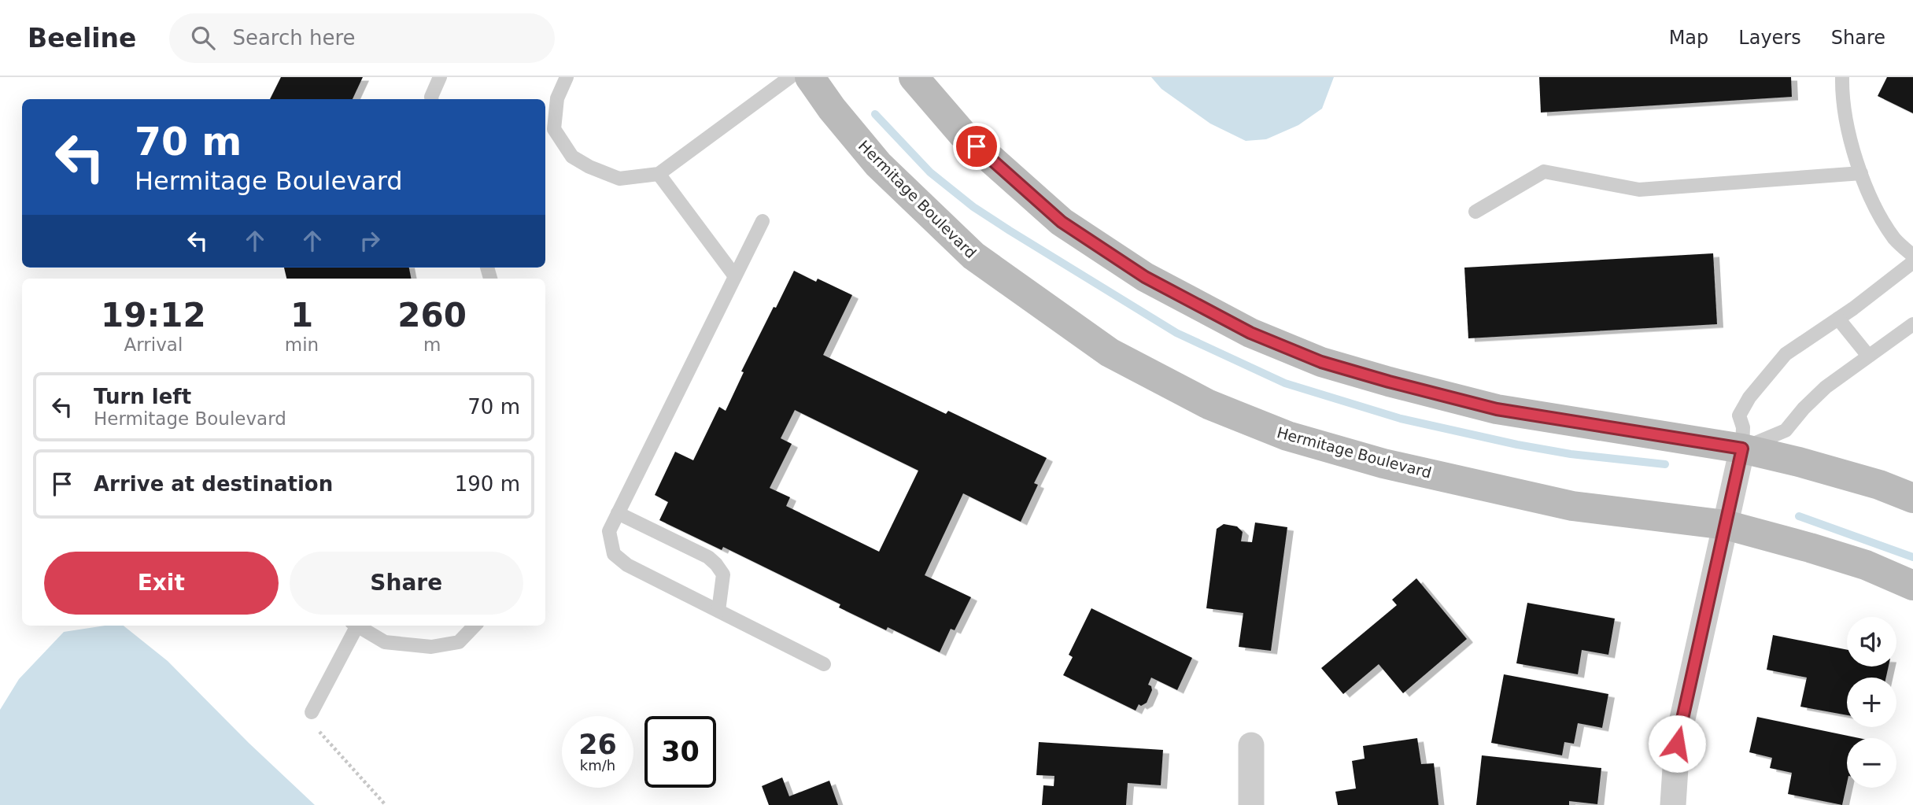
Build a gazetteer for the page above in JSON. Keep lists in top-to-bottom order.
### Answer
{
  "streets": {
    "street": ["Hermitage Boulevard"]
  },
  "page": {
    "header": "Beeline",
    "search": "Search here",
    "nav": ["Map", "Layers", "Share"],
    "turn": ["70 m", "Hermitage Boulevard"],
    "eta": [
      "19:12",
      "Arrival",
      "1",
      "min",
      "260",
      "m"
    ],
    "list": [
      {
        "name": "Turn left",
        "note": "Hermitage Boulevard",
        "value": "70 m"
      },
      {
        "name": "Arrive at destination",
        "value": "190 m"
      }
    ],
    "buttons": ["Exit", "Share"],
    "map_buttons": ["+", "−"],
    "speed": "26 km/h",
    "limit": "30"
  }
}
